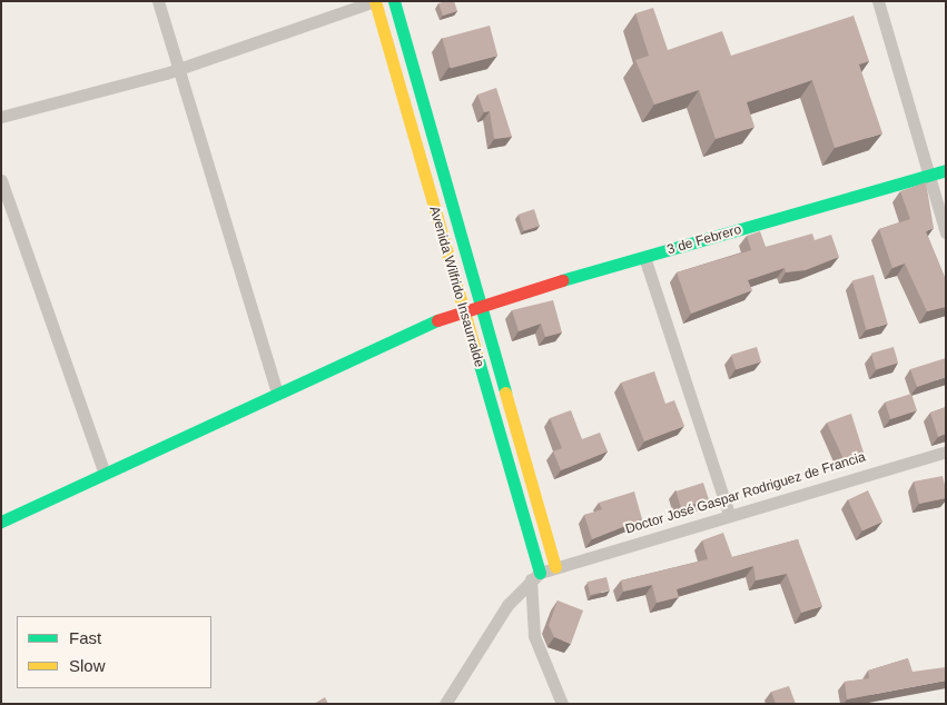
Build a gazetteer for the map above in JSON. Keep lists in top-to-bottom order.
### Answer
{
  "streets": {
    "street": ["3 de Febrero", "Avenida Wilfrido Insaurralde", "Doctor José Gaspar Rodriguez de Francia"]
  },
  "crossings": [
    ["3 de Febrero", "Avenida Wilfrido Insaurralde"],
    ["Avenida Wilfrido Insaurralde", "Doctor José Gaspar Rodriguez de Francia"]
  ],
  "legend": ["Fast", "Slow"]
}
